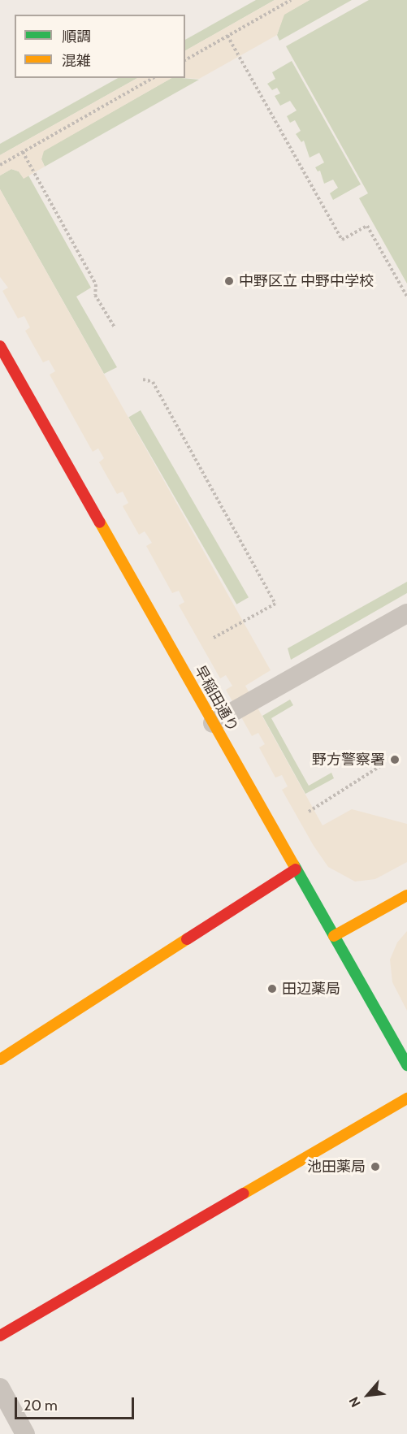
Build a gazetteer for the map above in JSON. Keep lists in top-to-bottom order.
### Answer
{
  "streets": {
    "street": ["早稲田通り"]
  },
  "places": [
    "中野区立 中野中学校",
    "野方警察署",
    "田辺薬局",
    "池田薬局"
  ],
  "legend": ["順調", "混雑"],
  "scale_bar": "20 m",
  "north": "bottom left"
}
